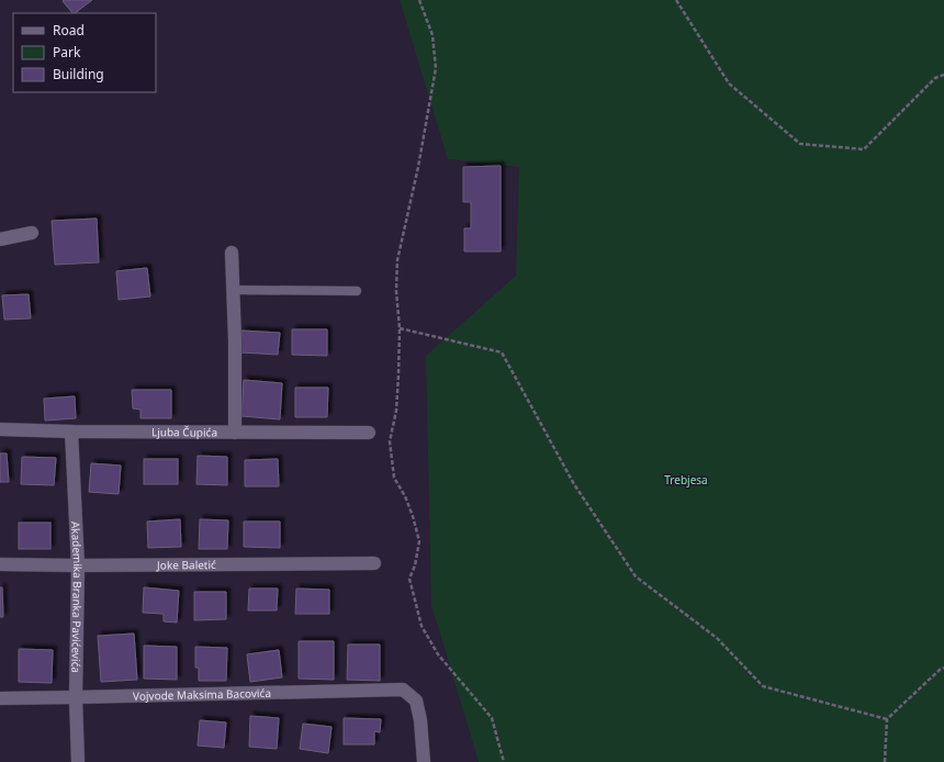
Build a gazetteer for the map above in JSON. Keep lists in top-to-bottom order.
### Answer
{
  "streets": {
    "street": [
      "Ljuba Čupića",
      "Joke Baletić",
      "Akademika Branka Pavićevića",
      "Vojvode Maksima Bacovića"
    ]
  },
  "crossings": [
    ["Ljuba Čupića", "Akademika Branka Pavićevića"],
    ["Joke Baletić", "Akademika Branka Pavićevića"],
    ["Akademika Branka Pavićevića", "Vojvode Maksima Bacovića"]
  ],
  "parks": ["Trebjesa"],
  "legend": ["Road", "Park", "Building"]
}
